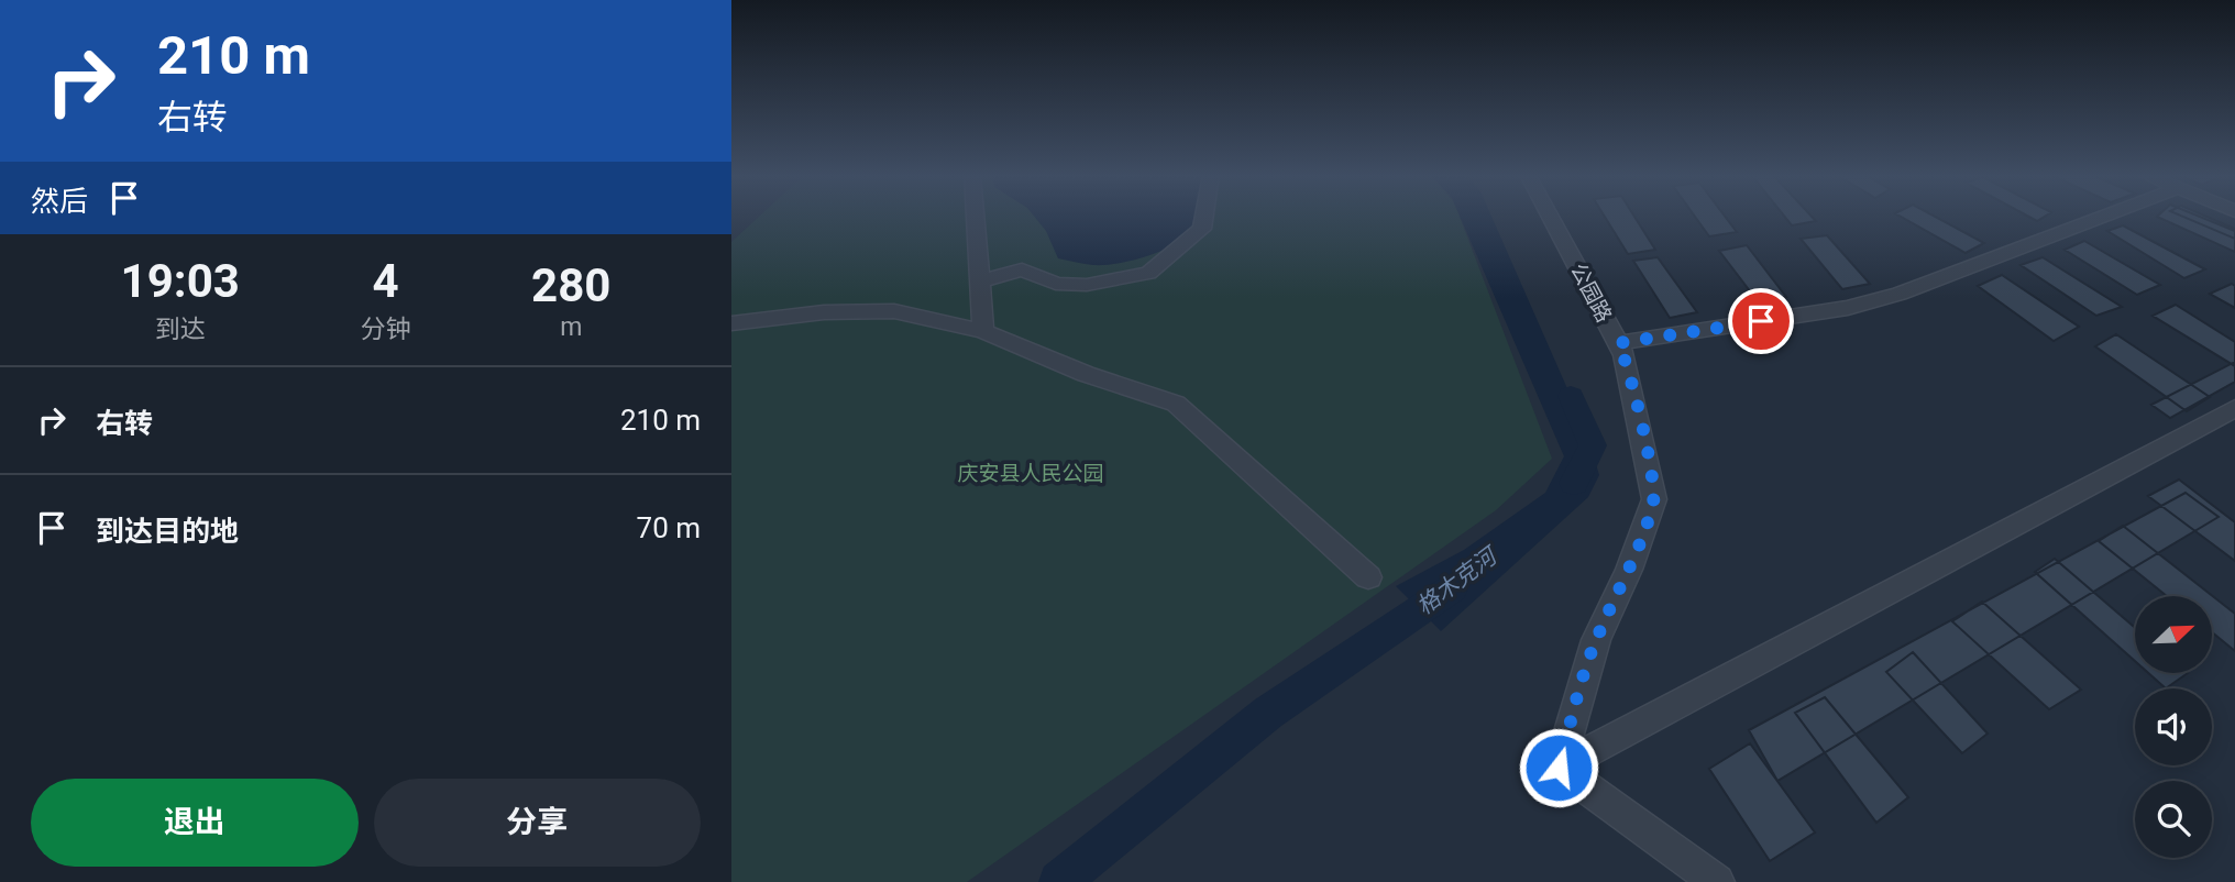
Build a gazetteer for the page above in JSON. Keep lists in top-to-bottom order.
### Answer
{
  "streets": {
    "street": ["公园路"]
  },
  "water": ["格木克河"],
  "parks": ["庆安县人民公园"],
  "north": "top right",
  "page": {
    "turn": ["210 m", "右转"],
    "then": "然后",
    "eta": [
      "19:03",
      "到达",
      "4",
      "分钟",
      "280",
      "m"
    ],
    "list": [
      {
        "name": "右转",
        "value": "210 m"
      },
      {
        "name": "到达目的地",
        "value": "70 m"
      }
    ],
    "buttons": ["退出", "分享"]
  }
}
